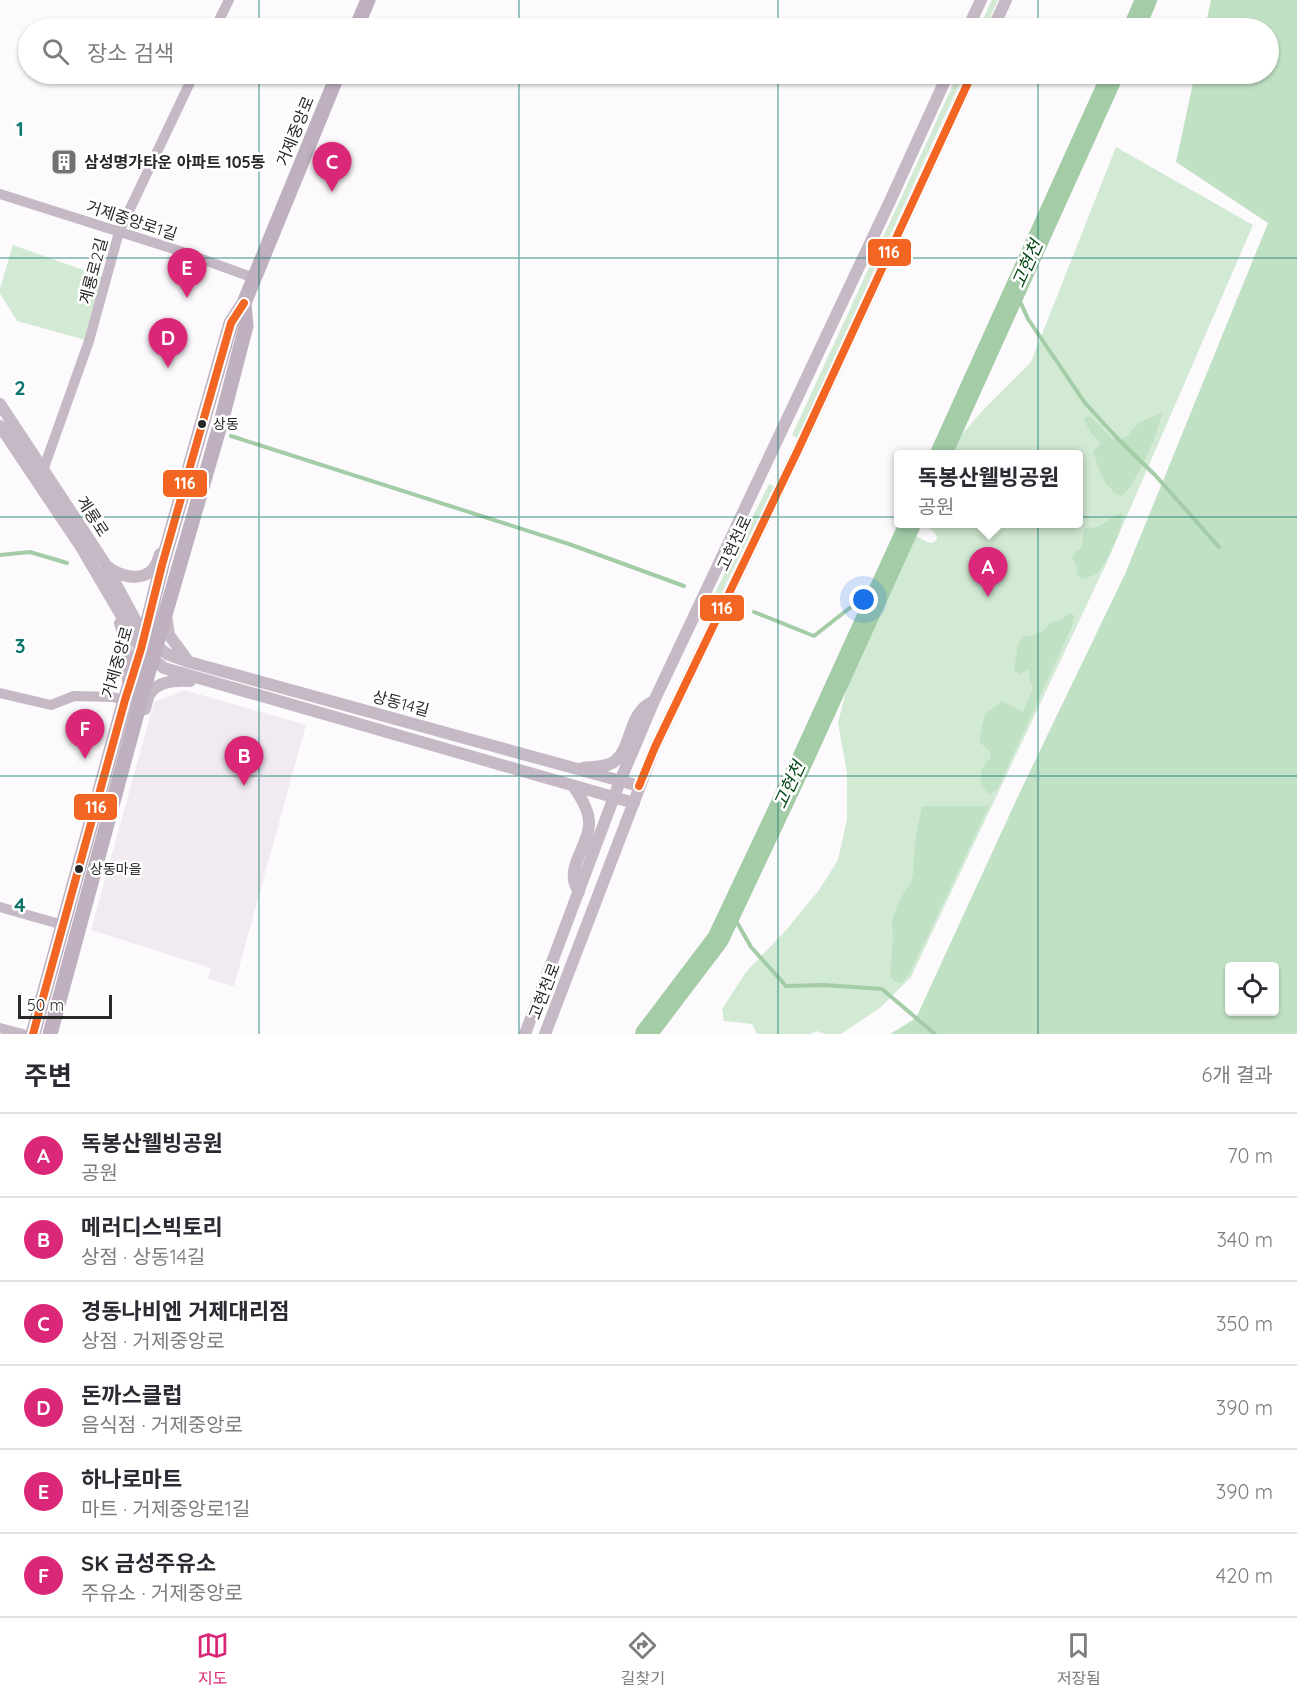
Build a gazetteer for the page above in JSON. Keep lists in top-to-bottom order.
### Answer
{
  "streets": {
    "main road": ["거제중앙로"],
    "street": [
      "거제중앙로1길",
      "계룡로2길",
      "계룡로",
      "고현천로",
      "상동14길"
    ]
  },
  "crossings": [
    ["거제중앙로", "거제중앙로1길"],
    ["거제중앙로", "계룡로"],
    ["거제중앙로", "상동14길"],
    ["거제중앙로1길", "계룡로2길"],
    ["계룡로2길", "계룡로"],
    ["계룡로", "상동14길"],
    ["고현천로", "상동14길"]
  ],
  "water": ["고현천"],
  "places": {
    "building": ["삼성명가타운 아파트 105동"],
    "other": ["상동", "상동마을"]
  },
  "lines": ["transit line 116"],
  "scale_bar": "50 m",
  "page": {
    "search": "장소 검색",
    "pins": [
      "C",
      "E",
      "D",
      "A",
      "F",
      "B"
    ],
    "popup": ["독봉산웰빙공원", "공원"],
    "scale": "50 m",
    "heading": ["주변", "6개 결과"],
    "list": [
      {
        "mark": "A",
        "name": "독봉산웰빙공원",
        "note": "공원",
        "value": "70 m"
      },
      {
        "mark": "B",
        "name": "메러디스빅토리",
        "note": "상점 · 상동14길",
        "value": "340 m"
      },
      {
        "mark": "C",
        "name": "경동나비엔 거제대리점",
        "note": "상점 · 거제중앙로",
        "value": "350 m"
      },
      {
        "mark": "D",
        "name": "돈까스클럽",
        "note": "음식점 · 거제중앙로",
        "value": "390 m"
      },
      {
        "mark": "E",
        "name": "하나로마트",
        "note": "마트 · 거제중앙로1길",
        "value": "390 m"
      },
      {
        "mark": "F",
        "name": "SK 금성주유소",
        "note": "주유소 · 거제중앙로",
        "value": "420 m"
      }
    ],
    "nav": ["지도", "길찾기", "저장됨"]
  },
  "grid": {
    "rows": [
      "1",
      "2",
      "3",
      "4"
    ]
  }
}
